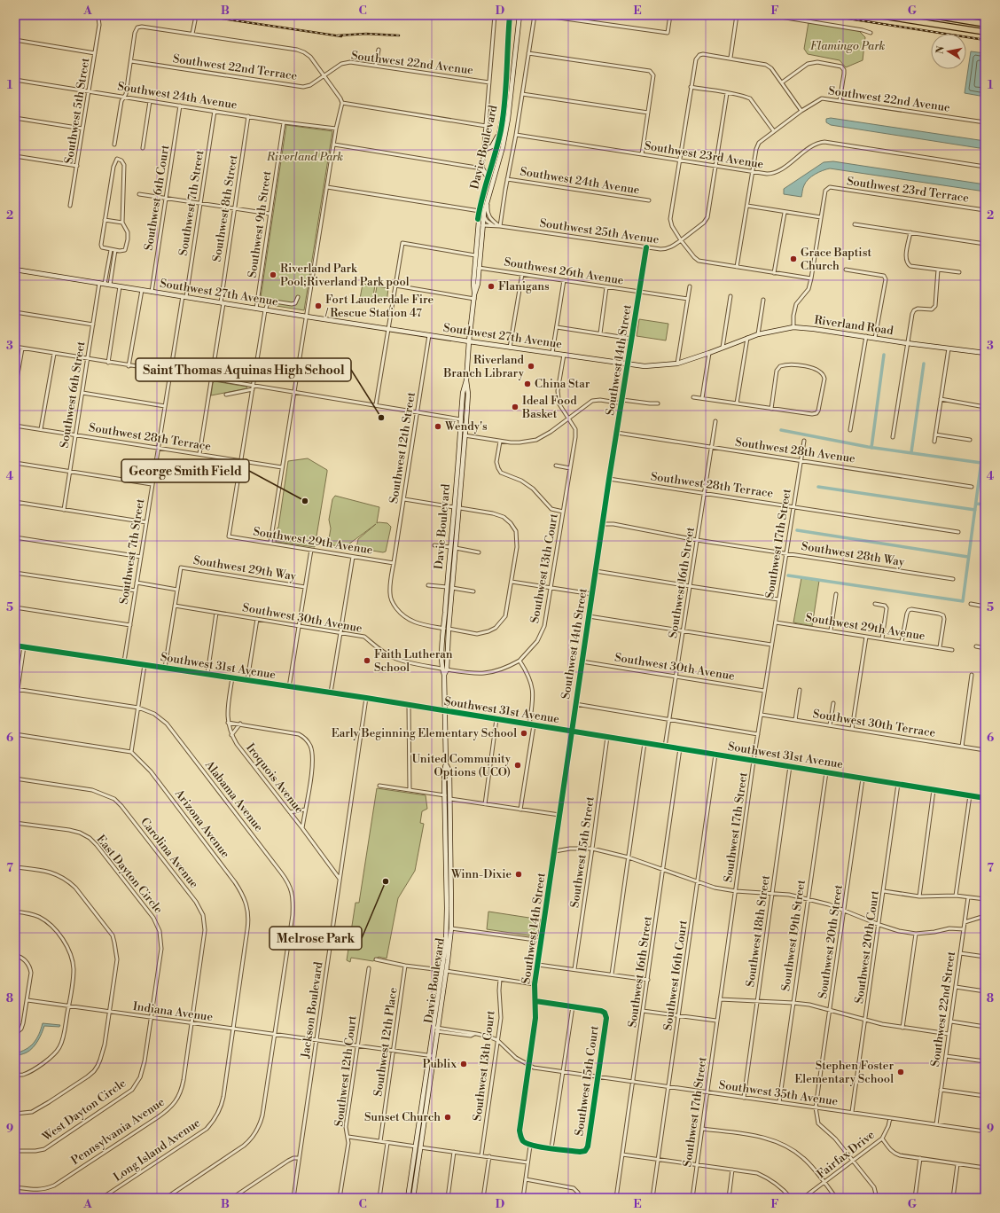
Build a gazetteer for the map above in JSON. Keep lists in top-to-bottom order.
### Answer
{
  "streets": {
    "main road": [
      "Davie Boulevard",
      "Southwest 27th Avenue",
      "Riverland Road",
      "Southwest 31st Avenue"
    ],
    "street": [
      "Southwest 22nd Avenue",
      "Southwest 22nd Terrace",
      "Southwest 24th Avenue",
      "Southwest 5th Street",
      "Southwest 23rd Avenue",
      "Southwest 23rd Terrace",
      "Southwest 6th Court",
      "Southwest 7th Street",
      "Southwest 8th Street",
      "Southwest 9th Street",
      "Southwest 25th Avenue",
      "Southwest 26th Avenue",
      "Southwest 14th Street",
      "Southwest 6th Street",
      "Southwest 28th Terrace",
      "Southwest 12th Street",
      "Southwest 28th Avenue",
      "Southwest 29th Avenue",
      "Southwest 17th Street",
      "Southwest 28th Way",
      "Southwest 29th Way",
      "Southwest 13th Court",
      "Southwest 16th Street",
      "Southwest 30th Avenue",
      "Southwest 30th Terrace",
      "Iroquois Avenue",
      "Alabama Avenue",
      "Arizona Avenue",
      "Southwest 15th Street",
      "Carolina Avenue",
      "East Dayton Circle",
      "Southwest 18th Street",
      "Southwest 19th Street",
      "Southwest 20th Street",
      "Southwest 20th Court",
      "Southwest 16th Court",
      "Southwest 22nd Street",
      "Jackson Boulevard",
      "Indiana Avenue",
      "Southwest 12th Place",
      "Southwest 12th Court",
      "Southwest 15th Court",
      "Southwest 35th Avenue",
      "West Dayton Circle",
      "Pennsylvania Avenue",
      "Long Island Avenue",
      "Fairfax Drive"
    ]
  },
  "crossings": [
    ["Southwest 22nd Avenue", "Southwest 22nd Terrace"],
    ["Southwest 24th Avenue", "Southwest 5th Street"],
    ["Southwest 24th Avenue", "Southwest 6th Court"],
    ["Southwest 24th Avenue", "Southwest 7th Street"],
    ["Southwest 24th Avenue", "Southwest 8th Street"],
    ["Southwest 24th Avenue", "Southwest 9th Street"],
    ["Davie Boulevard", "Southwest 25th Avenue"],
    ["Davie Boulevard", "Southwest 26th Avenue"],
    ["Davie Boulevard", "Southwest 27th Avenue"],
    ["Davie Boulevard", "Southwest 12th Street"],
    ["Davie Boulevard", "Southwest 30th Avenue"],
    ["Davie Boulevard", "Southwest 31st Avenue"],
    ["Davie Boulevard", "Southwest 35th Avenue"],
    ["Southwest 6th Court", "Southwest 27th Avenue"],
    ["Southwest 7th Street", "Southwest 27th Avenue"],
    ["Southwest 7th Street", "Southwest 28th Terrace"],
    ["Southwest 7th Street", "Southwest 31st Avenue"],
    ["Southwest 8th Street", "Southwest 27th Avenue"],
    ["Southwest 8th Street", "Southwest 28th Terrace"],
    ["Southwest 9th Street", "Southwest 27th Avenue"],
    ["Southwest 25th Avenue", "Southwest 14th Street"],
    ["Southwest 26th Avenue", "Southwest 14th Street"],
    ["Southwest 27th Avenue", "Riverland Road"],
    ["Southwest 27th Avenue", "Southwest 14th Street"],
    ["Southwest 27th Avenue", "Southwest 6th Street"],
    ["Southwest 27th Avenue", "Southwest 12th Street"],
    ["Southwest 27th Avenue", "Southwest 13th Court"],
    ["Southwest 14th Street", "Southwest 28th Terrace"],
    ["Southwest 14th Street", "Southwest 28th Avenue"],
    ["Southwest 14th Street", "Southwest 28th Way"],
    ["Southwest 14th Street", "Southwest 30th Avenue"],
    ["Southwest 14th Street", "Southwest 31st Avenue"],
    ["Southwest 14th Street", "Southwest 35th Avenue"],
    ["Southwest 6th Street", "Southwest 28th Terrace"],
    ["Southwest 28th Terrace", "Southwest 29th Avenue"],
    ["Southwest 28th Terrace", "Southwest 17th Street"],
    ["Southwest 28th Terrace", "Southwest 16th Street"],
    ["Southwest 12th Street", "Southwest 29th Avenue"],
    ["Southwest 28th Avenue", "Southwest 17th Street"],
    ["Southwest 28th Avenue", "Southwest 16th Street"],
    ["Southwest 29th Avenue", "Southwest 17th Street"],
    ["Southwest 17th Street", "Southwest 28th Way"],
    ["Southwest 17th Street", "Southwest 30th Avenue"],
    ["Southwest 17th Street", "Southwest 31st Avenue"],
    ["Southwest 17th Street", "Southwest 30th Terrace"],
    ["Southwest 17th Street", "Southwest 35th Avenue"],
    ["Southwest 28th Way", "Southwest 16th Street"],
    ["Southwest 13th Court", "Southwest 35th Avenue"],
    ["Southwest 16th Street", "Southwest 30th Avenue"],
    ["Southwest 16th Street", "Southwest 31st Avenue"],
    ["Southwest 16th Street", "Southwest 35th Avenue"],
    ["Southwest 31st Avenue", "Iroquois Avenue"],
    ["Southwest 31st Avenue", "Southwest 15th Street"],
    ["Southwest 31st Avenue", "Southwest 18th Street"],
    ["Southwest 31st Avenue", "Southwest 19th Street"],
    ["Southwest 31st Avenue", "Southwest 20th Street"],
    ["Southwest 31st Avenue", "Southwest 20th Court"],
    ["Southwest 31st Avenue", "Southwest 16th Court"],
    ["Southwest 31st Avenue", "Jackson Boulevard"],
    ["Iroquois Avenue", "Jackson Boulevard"],
    ["Alabama Avenue", "Indiana Avenue"],
    ["Arizona Avenue", "Indiana Avenue"],
    ["Arizona Avenue", "Long Island Avenue"],
    ["Carolina Avenue", "Indiana Avenue"],
    ["Carolina Avenue", "Pennsylvania Avenue"],
    ["East Dayton Circle", "Indiana Avenue"],
    ["East Dayton Circle", "West Dayton Circle"],
    ["Southwest 18th Street", "Southwest 35th Avenue"],
    ["Southwest 19th Street", "Southwest 35th Avenue"],
    ["Southwest 20th Street", "Southwest 35th Avenue"],
    ["Southwest 20th Court", "Southwest 35th Avenue"],
    ["Southwest 16th Court", "Southwest 35th Avenue"],
    ["Southwest 22nd Street", "Southwest 35th Avenue"],
    ["Jackson Boulevard", "Indiana Avenue"],
    ["Indiana Avenue", "West Dayton Circle"],
    ["Indiana Avenue", "Pennsylvania Avenue"],
    ["Indiana Avenue", "Long Island Avenue"],
    ["Southwest 15th Court", "Southwest 35th Avenue"],
    ["Southwest 35th Avenue", "Fairfax Drive"]
  ],
  "parks": ["Flamingo Park", "Riverland Park"],
  "places": [
    "Grace Baptist Church",
    "Riverland Park Pool;Riverland Park pool",
    "Flanigans",
    "Fort Lauderdale Fire / Rescue Station 47",
    "Riverland Branch Library",
    "China Star",
    "Ideal Food Basket",
    "Saint Thomas Aquinas High School",
    "Wendy's",
    "George Smith Field",
    "Faith Lutheran School",
    "Early Beginning Elementary School",
    "United Community Options (UCO)",
    "Winn-Dixie",
    "Melrose Park",
    "Publix",
    "Stephen Foster Elementary School",
    "Sunset Church"
  ],
  "north": "left",
  "grid": {
    "columns": [
      "A",
      "B",
      "C",
      "D",
      "E",
      "F",
      "G"
    ],
    "rows": [
      "1",
      "2",
      "3",
      "4",
      "5",
      "6",
      "7",
      "8",
      "9"
    ]
  }
}
